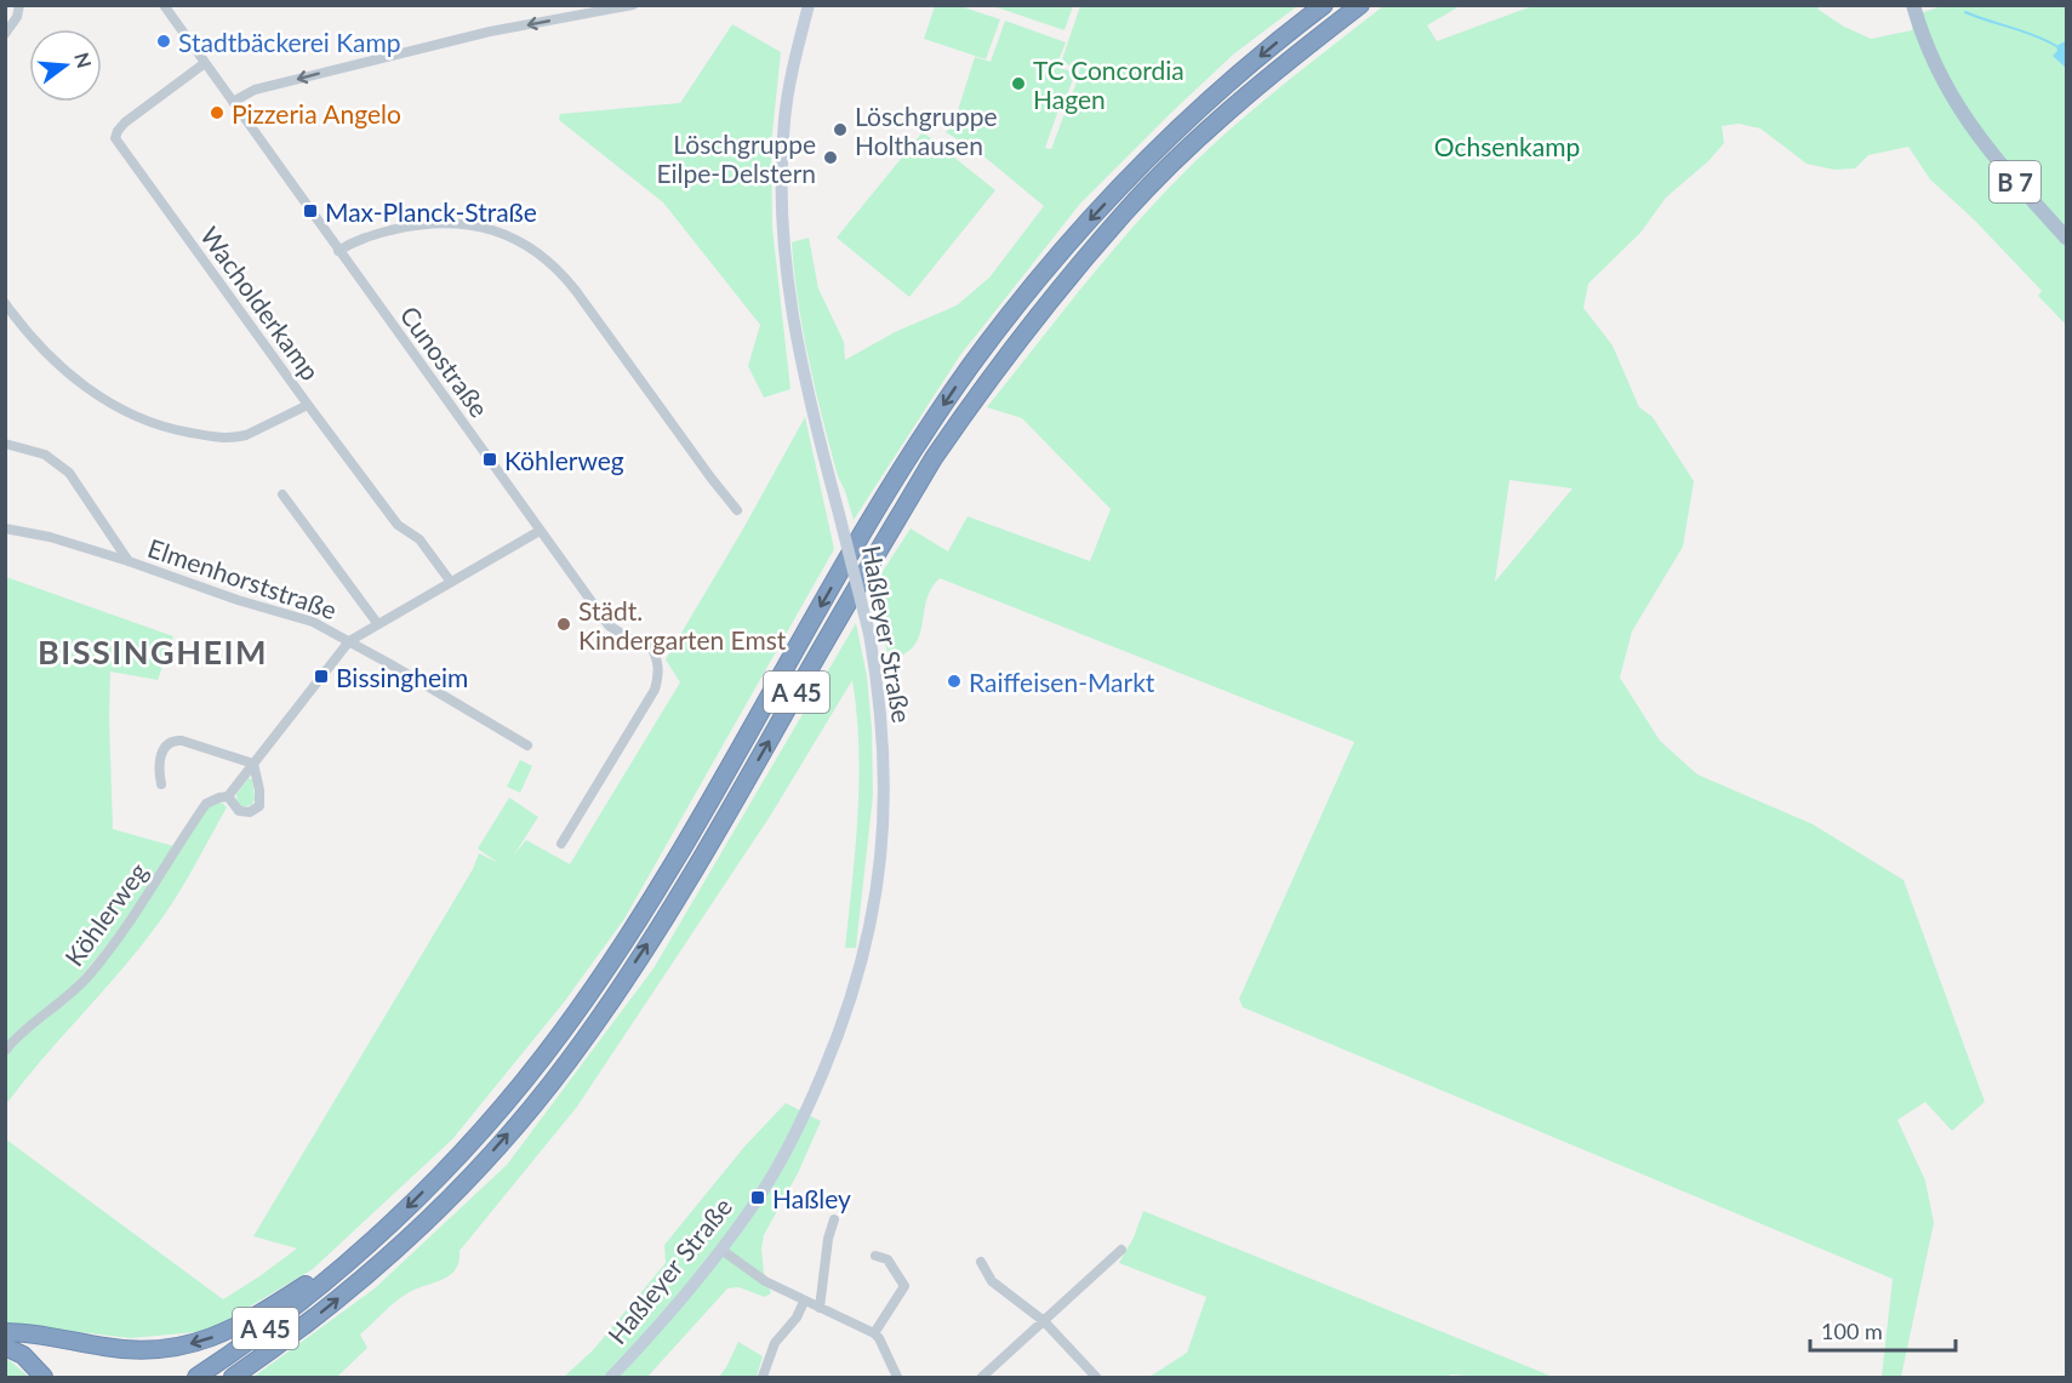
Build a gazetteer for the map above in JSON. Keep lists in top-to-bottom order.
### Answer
{
  "streets": {
    "highway": ["A 45"],
    "main road": ["B 7", "Haßleyer Straße"],
    "street": [
      "Wacholderkamp",
      "Cunostraße",
      "Elmenhorststraße",
      "Köhlerweg"
    ]
  },
  "crossings": [
    ["Wacholderkamp", "Cunostraße"],
    ["Wacholderkamp", "Köhlerweg"],
    ["Cunostraße", "Köhlerweg"],
    ["Elmenhorststraße", "Köhlerweg"]
  ],
  "districts": ["BISSINGHEIM"],
  "parks": ["Ochsenkamp"],
  "places": {
    "other": [
      "Stadtbäckerei Kamp",
      "TC Concordia Hagen",
      "Pizzeria Angelo",
      "Löschgruppe Holthausen",
      "Löschgruppe Eilpe-Delstern",
      "Städt. Kindergarten Emst",
      "Raiffeisen-Markt"
    ],
    "transit": [
      "Max-Planck-Straße",
      "Köhlerweg",
      "Bissingheim",
      "Haßley"
    ]
  },
  "scale_bar": "100 m",
  "north": "right"
}
